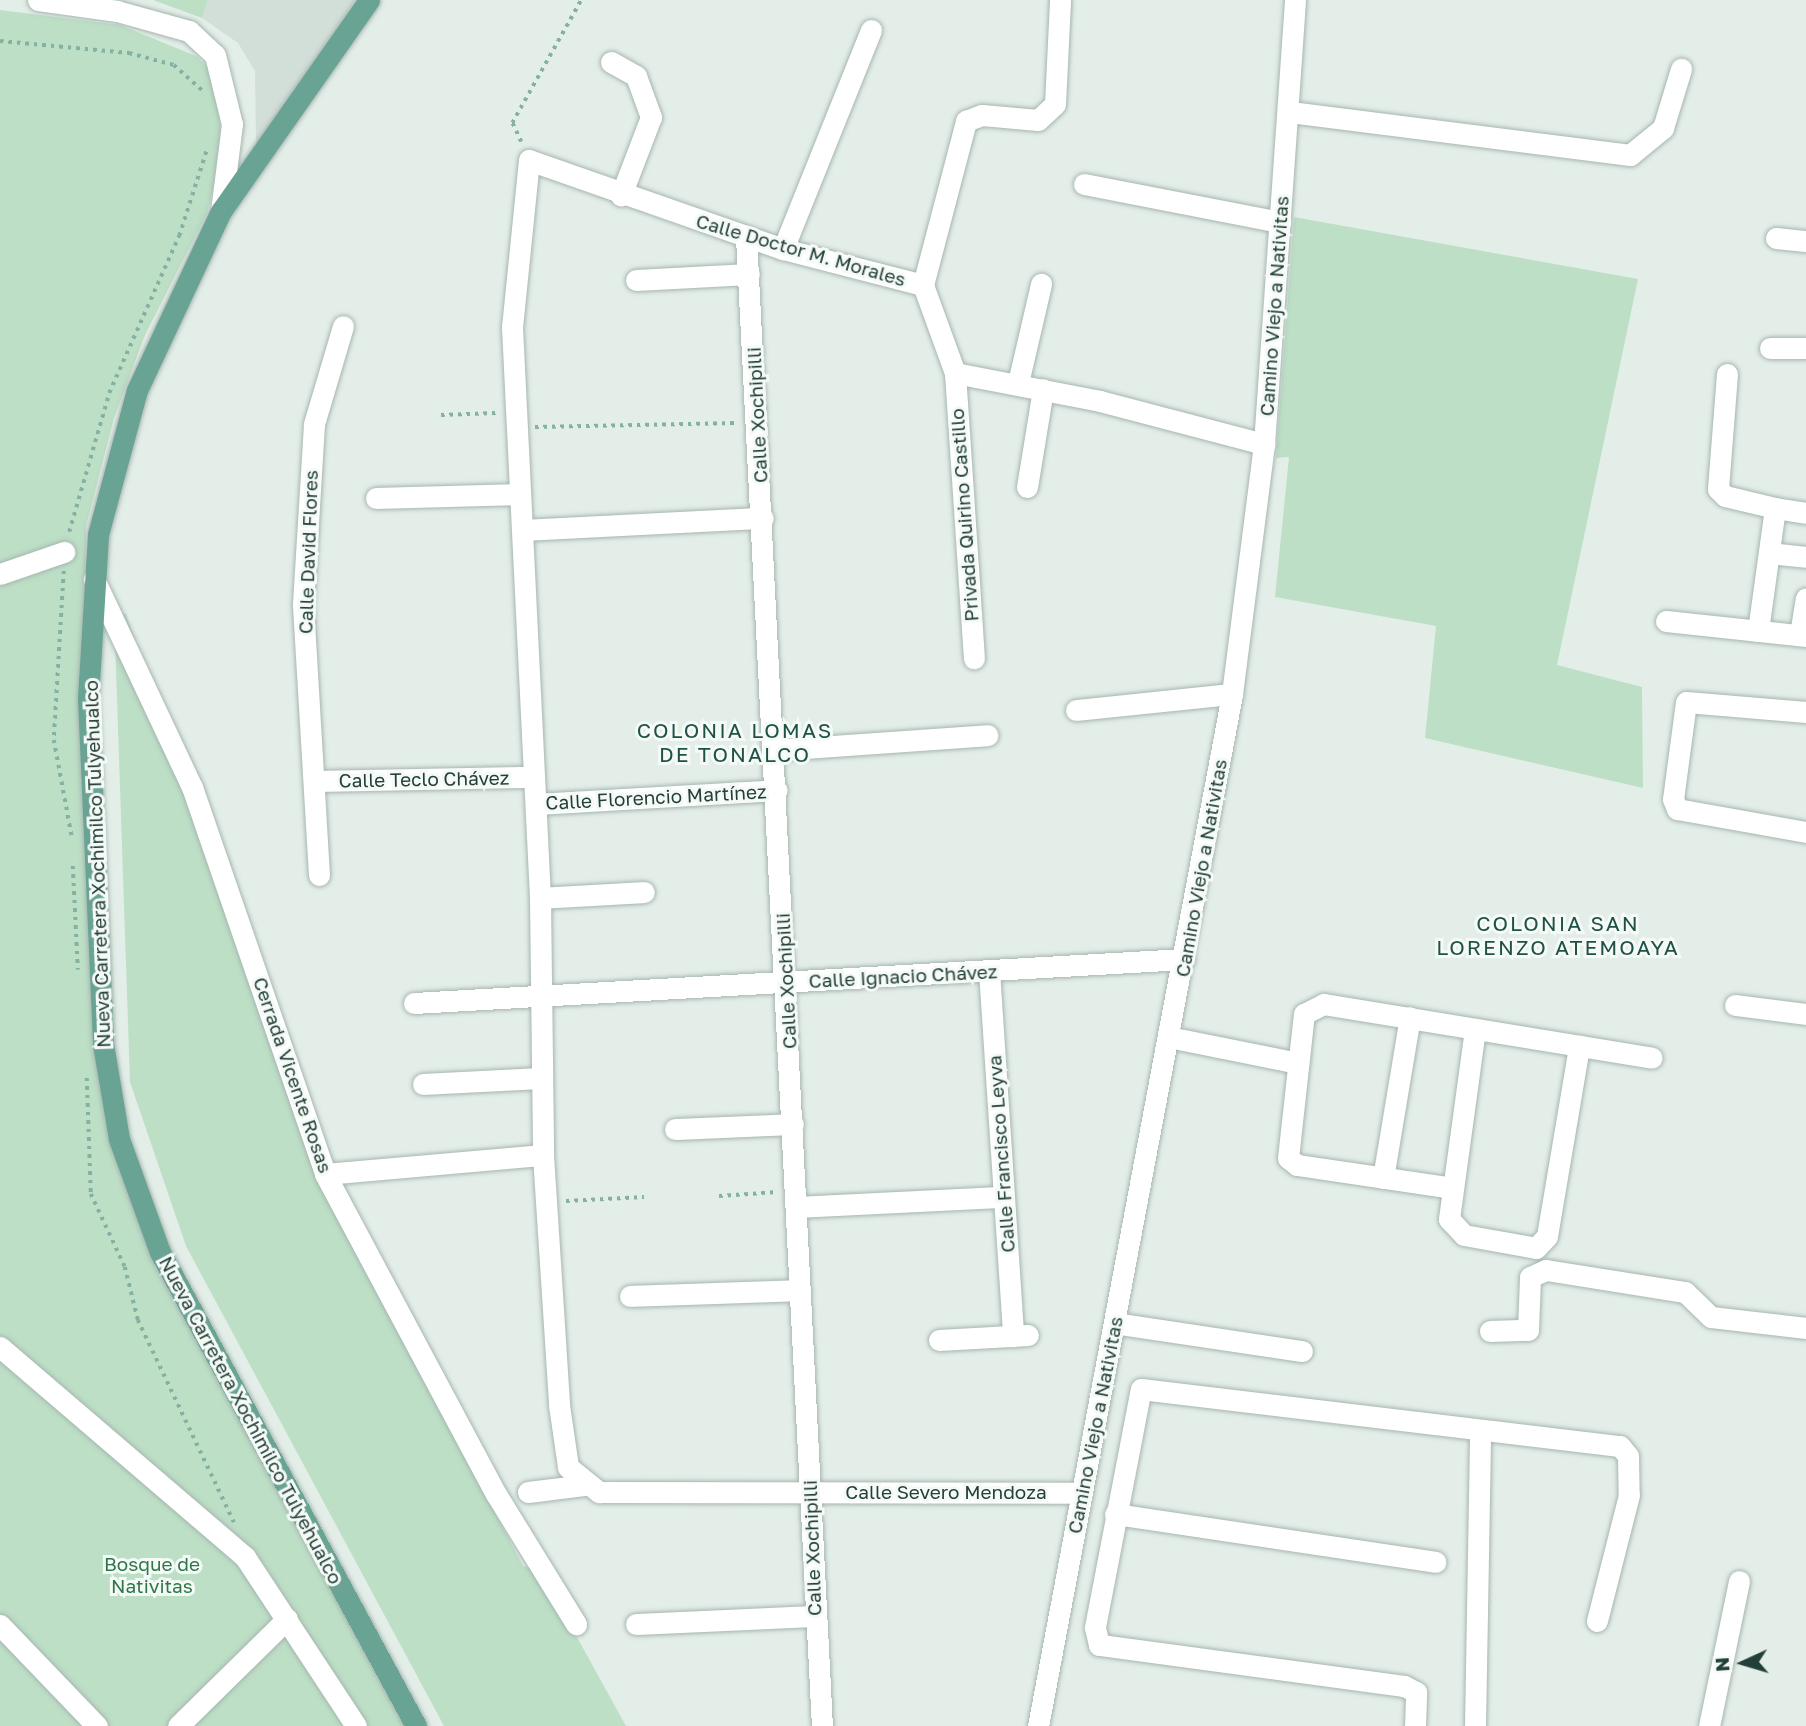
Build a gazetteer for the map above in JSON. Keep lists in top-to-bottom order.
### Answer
{
  "streets": {
    "main road": ["Nueva Carretera Xochimilco Tulyehualco"],
    "street": [
      "Calle Doctor M. Morales",
      "Camino Viejo a Nativitas",
      "Calle Xochipilli",
      "Privada Quirino Castillo",
      "Calle David Flores",
      "Calle Teclo Chávez",
      "Calle Florencio Martínez",
      "Calle Ignacio Chávez",
      "Cerrada Vicente Rosas",
      "Calle Francisco Leyva",
      "Calle Severo Mendoza"
    ]
  },
  "crossings": [
    ["Calle Doctor M. Morales", "Calle Xochipilli"],
    ["Calle Doctor M. Morales", "Privada Quirino Castillo"],
    ["Camino Viejo a Nativitas", "Calle Ignacio Chávez"],
    ["Camino Viejo a Nativitas", "Calle Severo Mendoza"],
    ["Calle Xochipilli", "Calle Florencio Martínez"],
    ["Calle Xochipilli", "Calle Ignacio Chávez"],
    ["Calle Xochipilli", "Calle Severo Mendoza"],
    ["Calle David Flores", "Calle Teclo Chávez"],
    ["Nueva Carretera Xochimilco Tulyehualco", "Cerrada Vicente Rosas"],
    ["Calle Ignacio Chávez", "Calle Francisco Leyva"]
  ],
  "districts": ["COLONIA LOMAS DE TONALCO", "COLONIA SAN LORENZO ATEMOAYA"],
  "parks": ["Bosque de Nativitas"],
  "north": "left"
}
